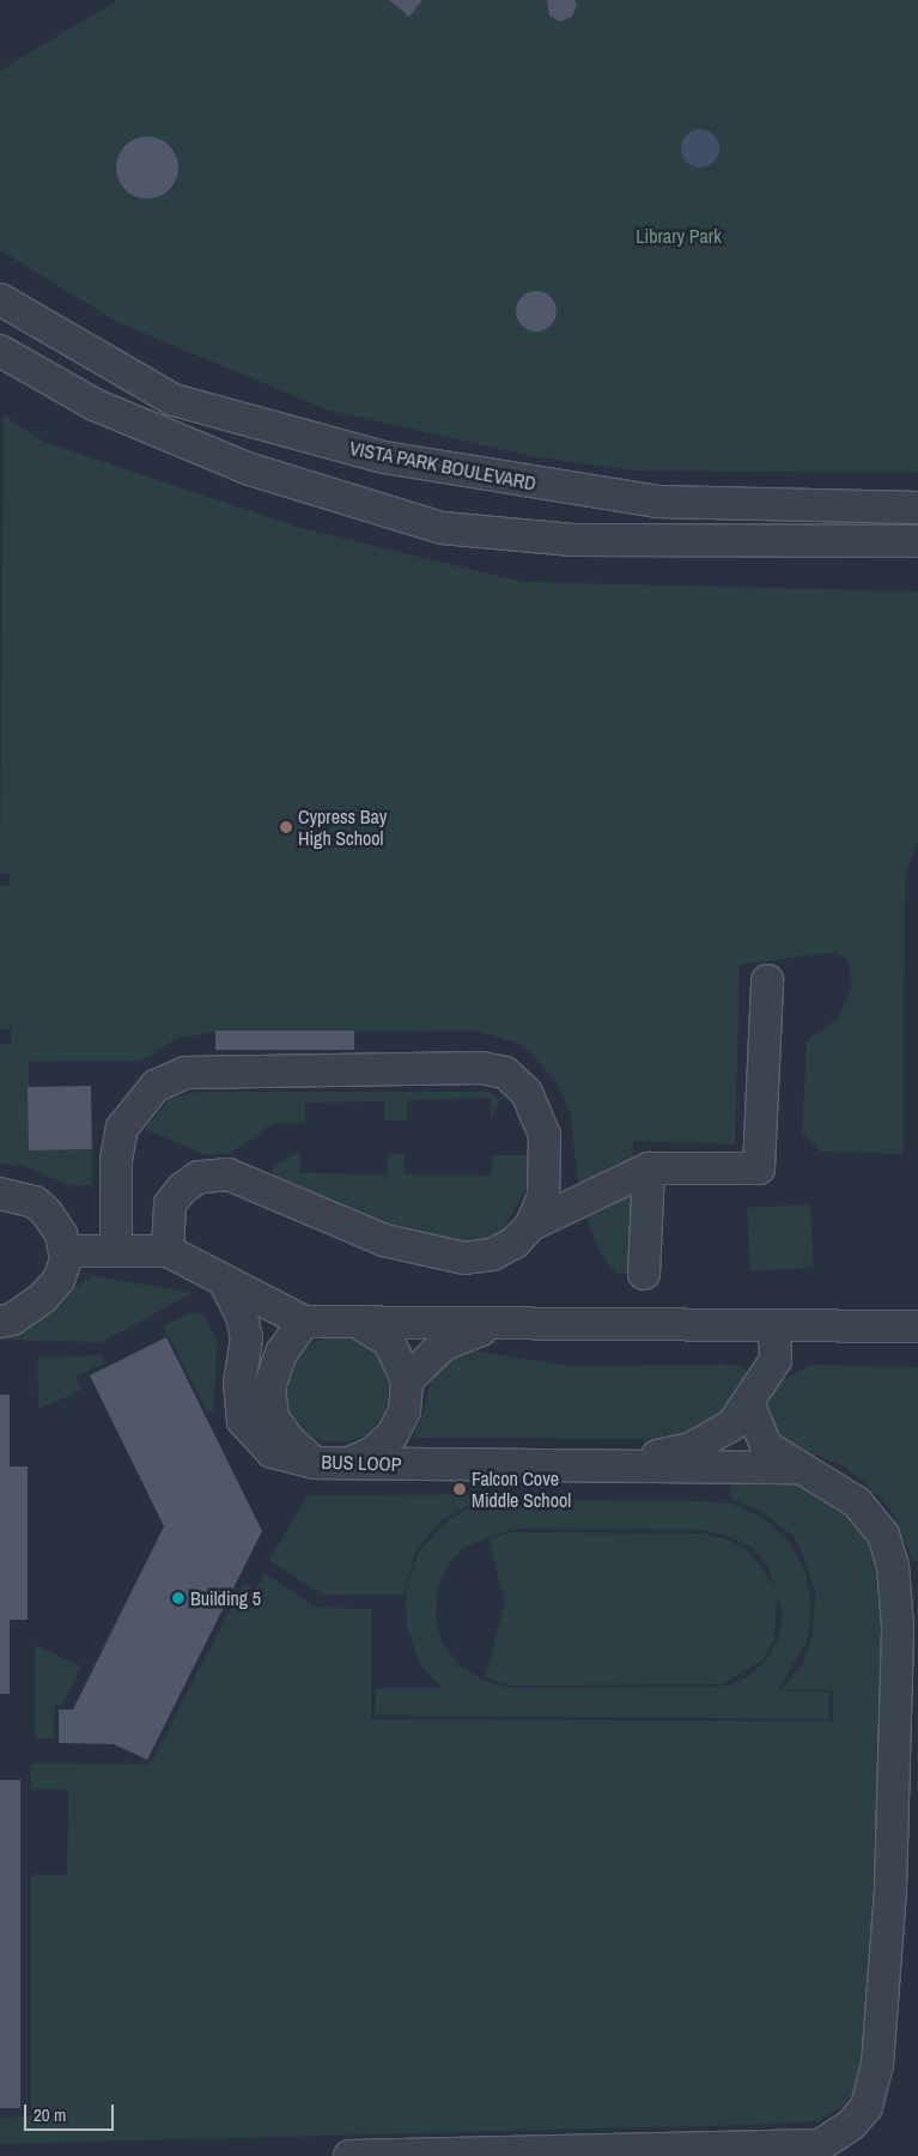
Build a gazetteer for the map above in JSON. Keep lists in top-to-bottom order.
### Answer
{
  "streets": {
    "street": ["VISTA PARK BOULEVARD", "BUS LOOP"]
  },
  "parks": ["Library Park"],
  "places": ["Cypress Bay High School", "Falcon Cove Middle School", "Building 5"],
  "scale_bar": "20 m"
}
